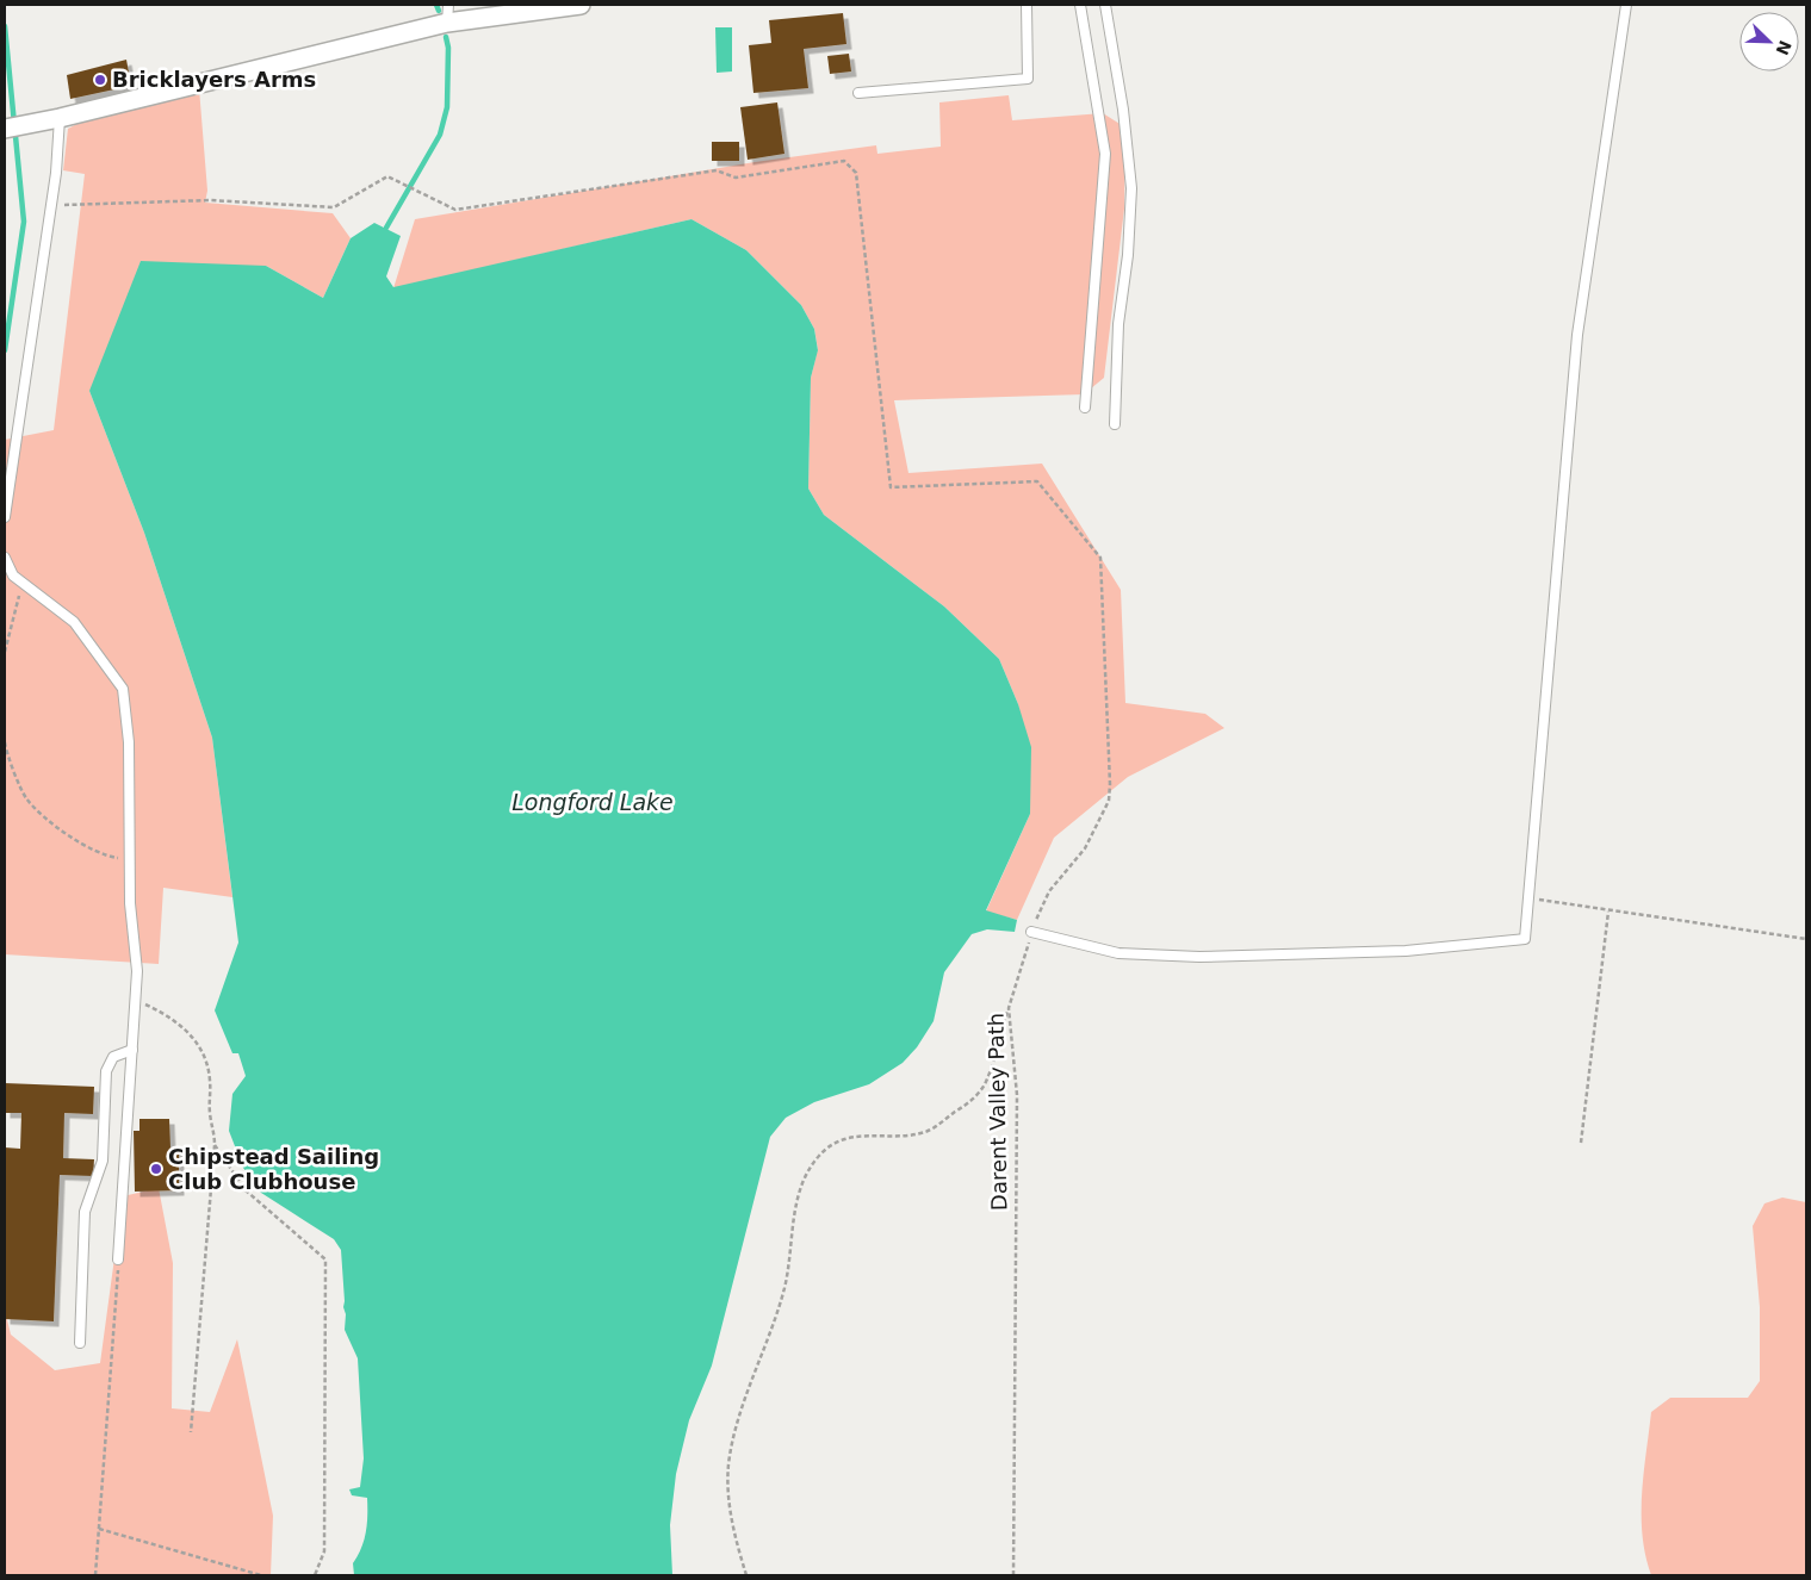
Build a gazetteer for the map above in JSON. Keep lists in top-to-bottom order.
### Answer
{
  "streets": {
    "path": ["Darent Valley Path"]
  },
  "water": ["Longford Lake"],
  "places": ["Bricklayers Arms", "Chipstead Sailing Club Clubhouse"],
  "north": "bottom right"
}
